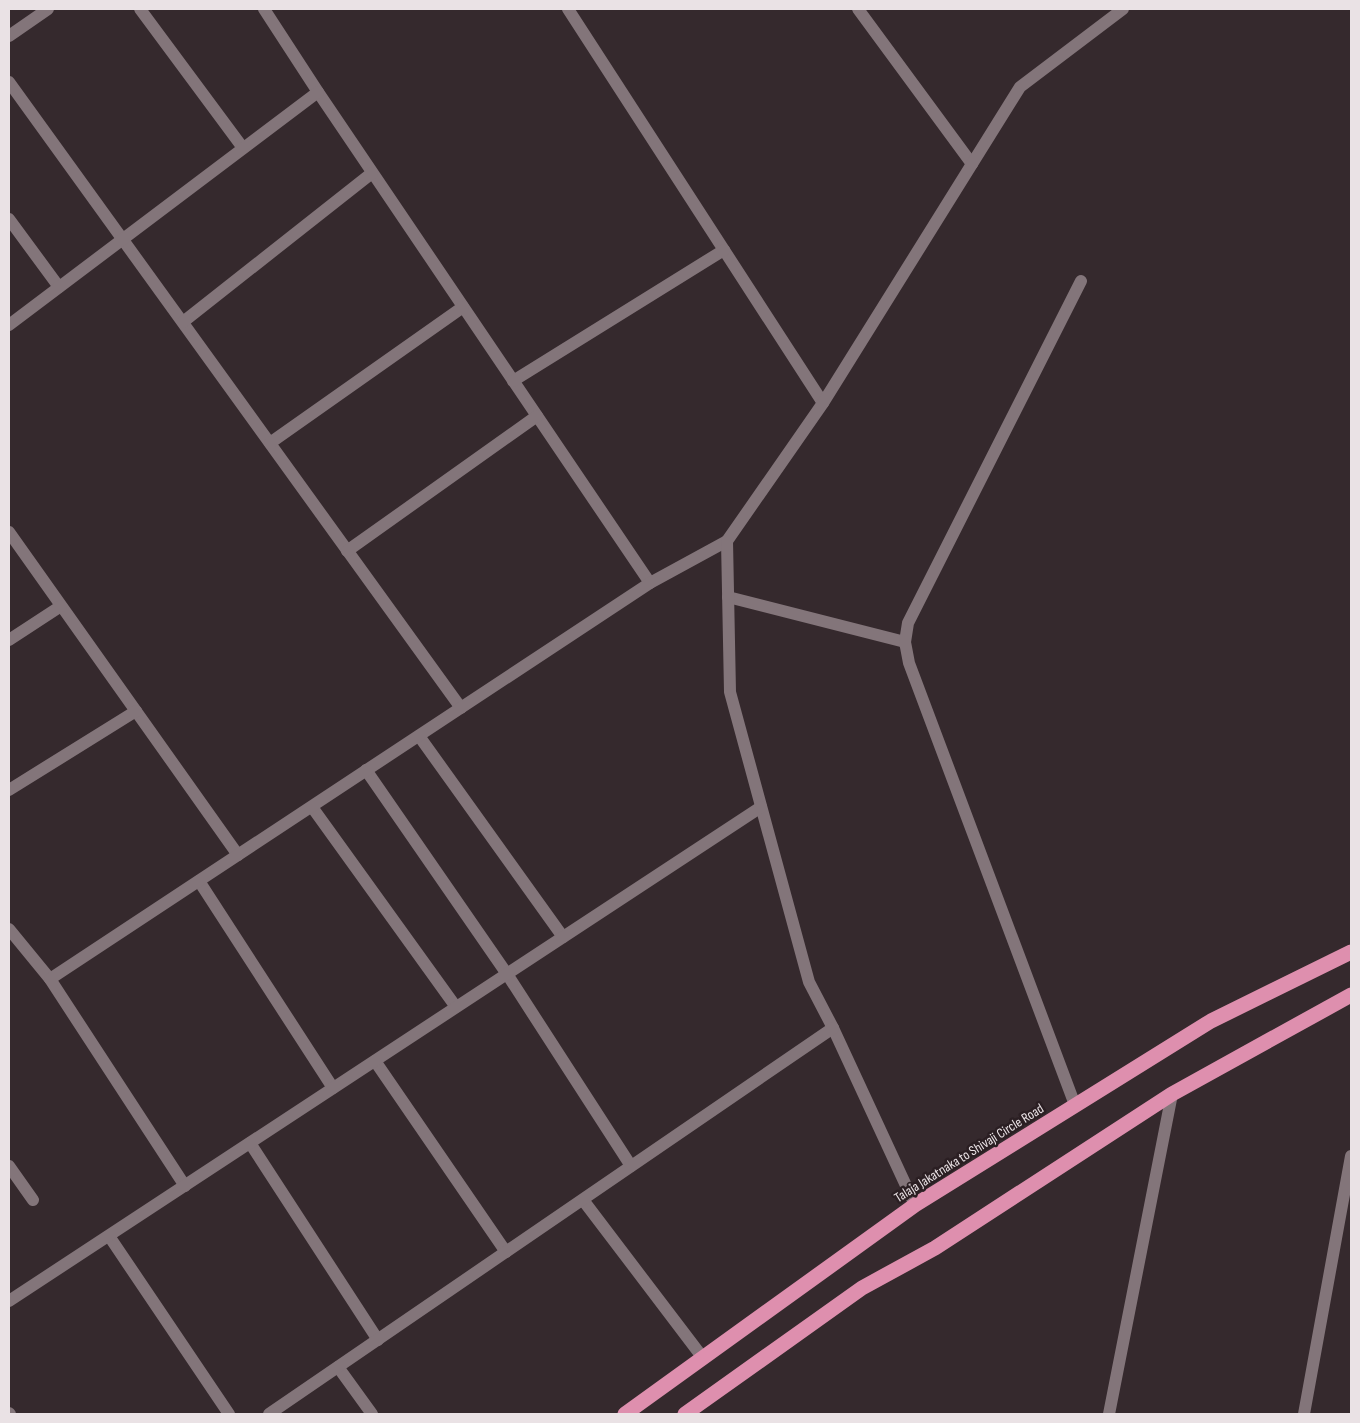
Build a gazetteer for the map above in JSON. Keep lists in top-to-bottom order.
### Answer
{
  "streets": {
    "highway": ["Talaja Jakatnaka to Shivaji Circle Road"]
  }
}
